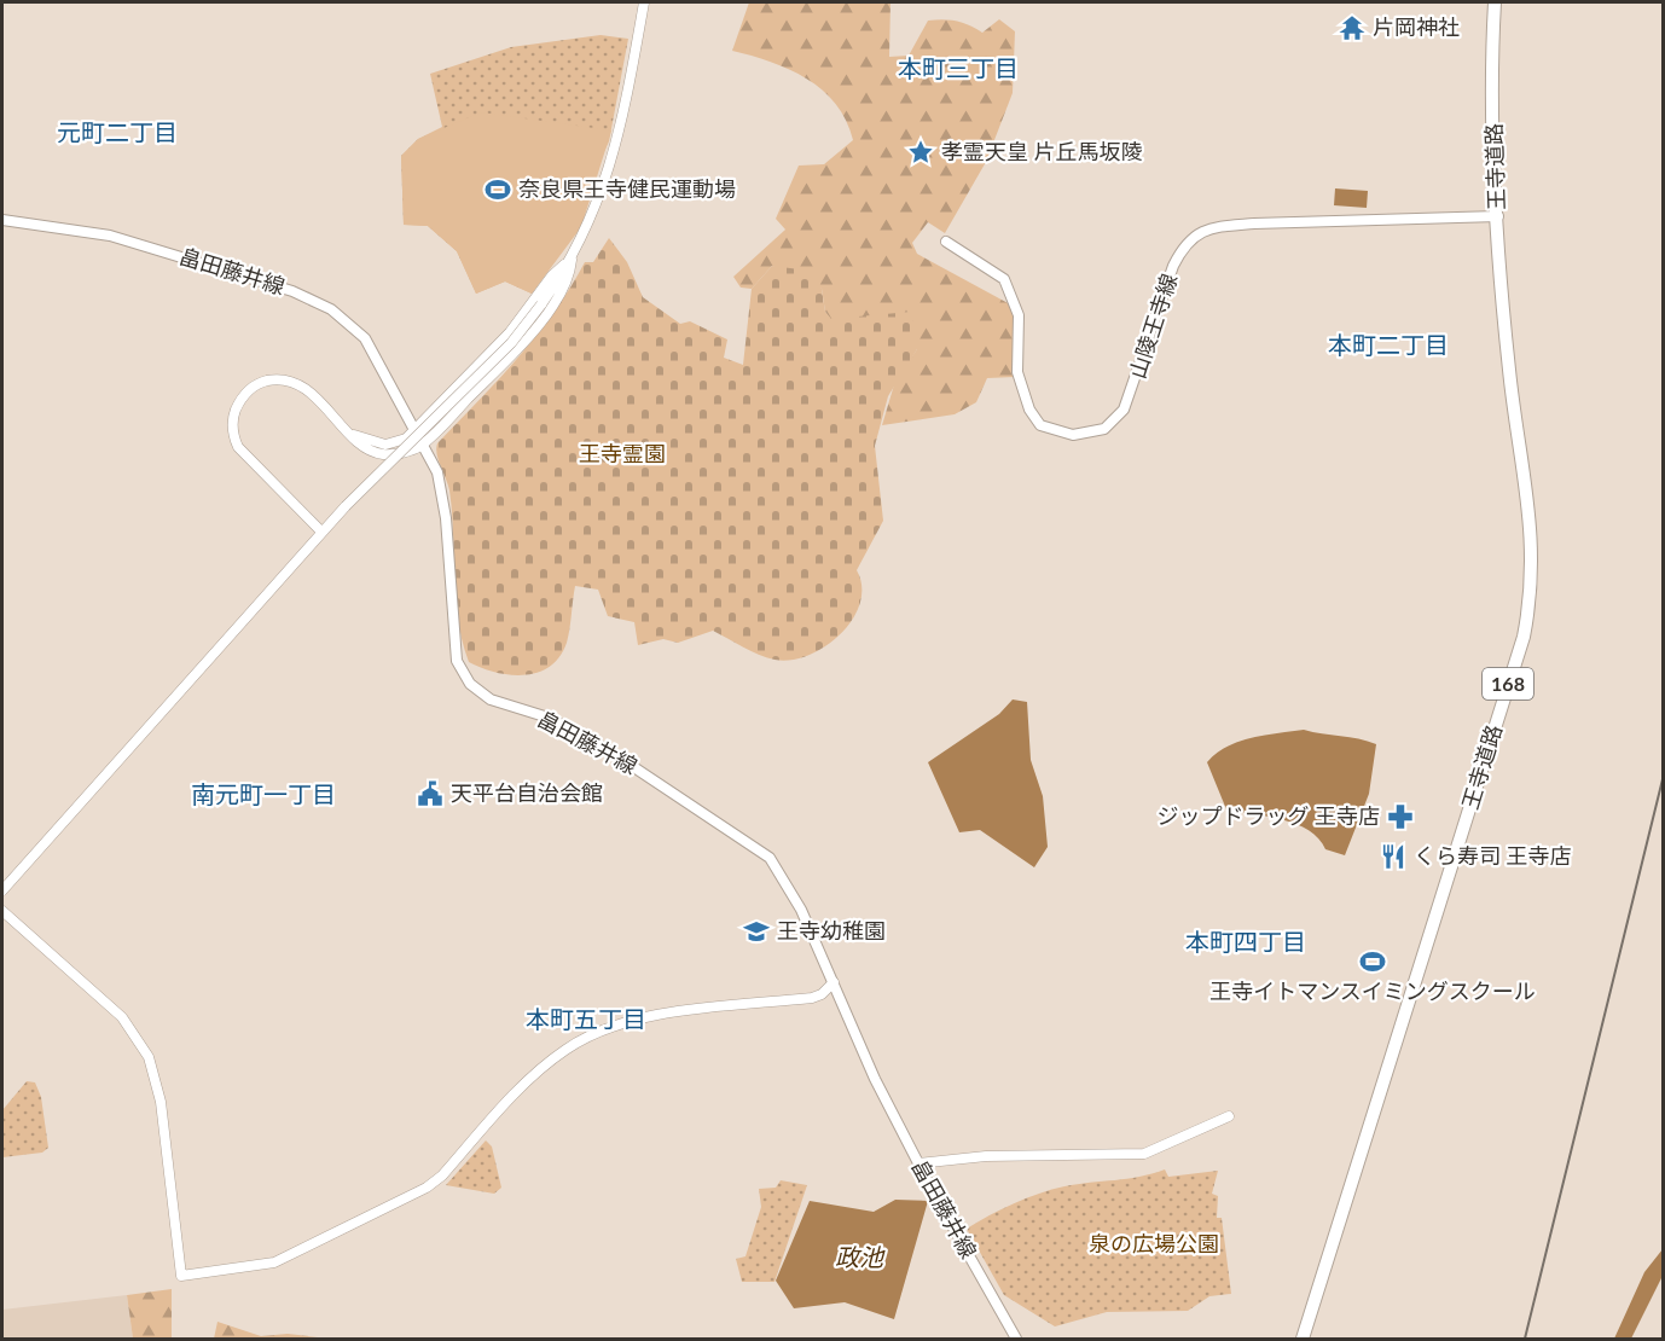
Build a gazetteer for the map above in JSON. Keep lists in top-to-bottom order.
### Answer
{
  "streets": {
    "highway": ["王寺道路", "168"],
    "main road": ["畠田藤井線", "山陵王寺線"]
  },
  "crossings": [
    ["王寺道路", "山陵王寺線"]
  ],
  "districts": [
    "本町三丁目",
    "元町二丁目",
    "本町二丁目",
    "南元町一丁目",
    "本町四丁目",
    "本町五丁目"
  ],
  "water": ["政池"],
  "parks": ["王寺霊園", "泉の広場公園"],
  "places": {
    "temple": ["片岡神社"],
    "place": ["孝霊天皇 片丘馬坂陵"],
    "sports": ["奈良県王寺健民運動場", "王寺イトマンスイミングスクール"],
    "public building": ["天平台自治会館"],
    "pharmacy": ["ジップドラッグ 王寺店"],
    "restaurant": ["くら寿司 王寺店"],
    "school or university": ["王寺幼稚園"]
  }
}
